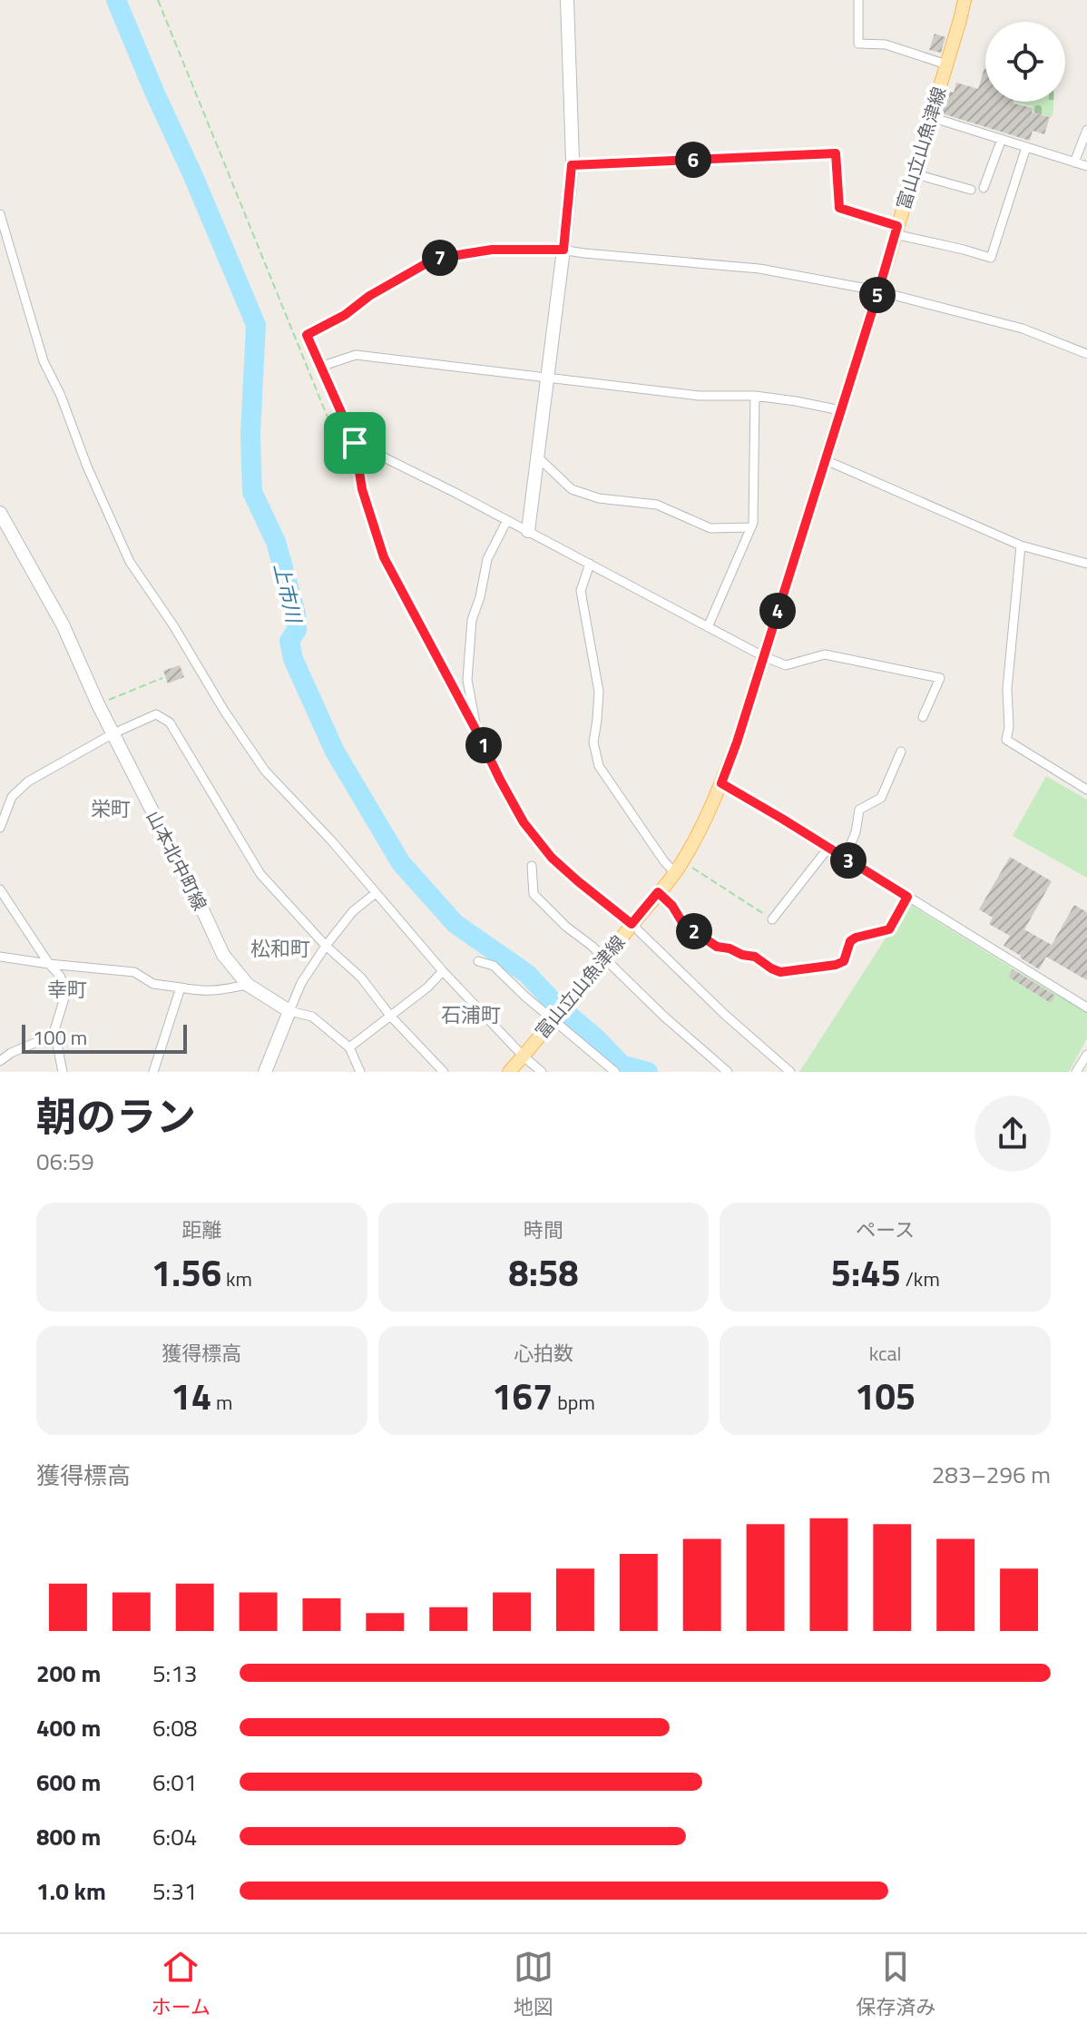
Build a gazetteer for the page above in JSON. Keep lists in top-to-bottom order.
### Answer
{
  "streets": {
    "main road": ["富山立山魚津線", "山本北中町線"]
  },
  "districts": [
    "栄町",
    "松和町",
    "幸町",
    "石浦町"
  ],
  "water": ["上市川"],
  "scale_bar": "100 m",
  "page": {
    "pins": [
      "6",
      "7",
      "5",
      "4",
      "1",
      "3",
      "2"
    ],
    "scale": "100 m",
    "heading": ["朝のラン", "06:59"],
    "stats": [
      ["距離", "1.56 km"],
      ["時間", "8:58"],
      ["ペース", "5:45 /km"],
      ["獲得標高", "14 m"],
      ["心拍数", "167 bpm"],
      ["kcal", "105"]
    ],
    "chart": ["獲得標高", "283–296 m"],
    "list": [
      {
        "name": "200 m",
        "note": "5:13"
      },
      {
        "name": "400 m",
        "note": "6:08"
      },
      {
        "name": "600 m",
        "note": "6:01"
      },
      {
        "name": "800 m",
        "note": "6:04"
      },
      {
        "name": "1.0 km",
        "note": "5:31"
      }
    ],
    "tabs": ["ホーム", "地図", "保存済み"]
  }
}
